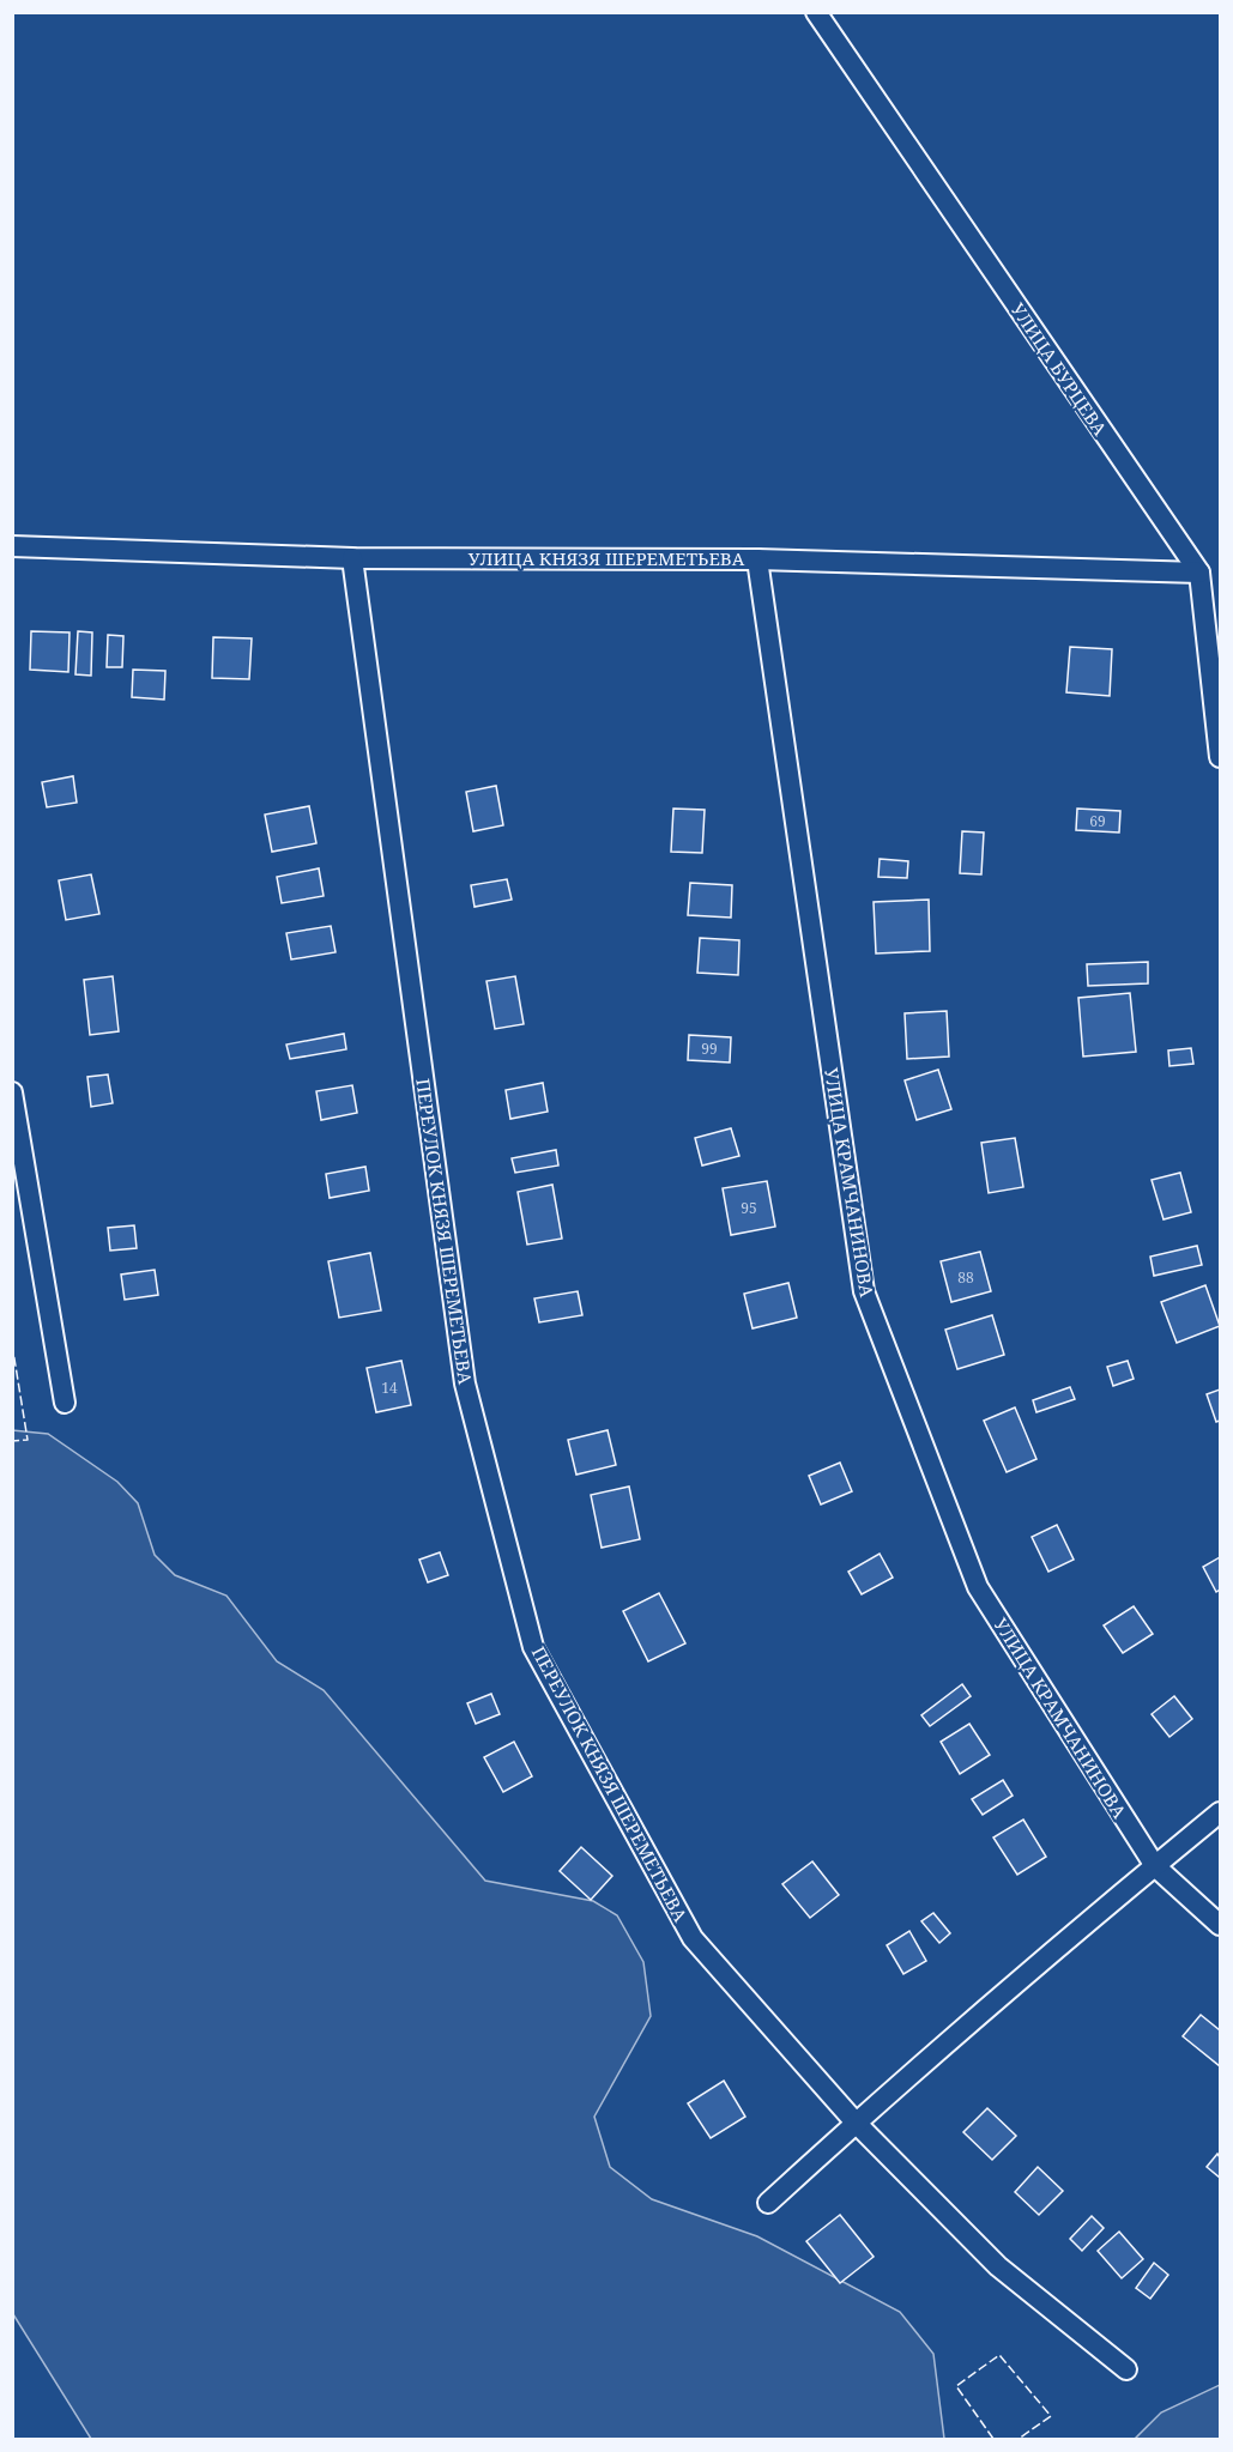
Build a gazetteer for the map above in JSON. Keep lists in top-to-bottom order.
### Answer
{
  "streets": {
    "street": [
      "УЛИЦА БУРЦЕВА",
      "УЛИЦА КНЯЗЯ ШЕРЕМЕТЬЕВА",
      "УЛИЦА КРАМЧАНИНОВА",
      "ПЕРЕУЛОК КНЯЗЯ ШЕРЕМЕТЬЕВА"
    ]
  },
  "crossings": [
    ["УЛИЦА БУРЦЕВА", "УЛИЦА КНЯЗЯ ШЕРЕМЕТЬЕВА"],
    ["УЛИЦА КНЯЗЯ ШЕРЕМЕТЬЕВА", "УЛИЦА КРАМЧАНИНОВА"],
    ["УЛИЦА КНЯЗЯ ШЕРЕМЕТЬЕВА", "ПЕРЕУЛОК КНЯЗЯ ШЕРЕМЕТЬЕВА"]
  ],
  "house_numbers": [
    "69",
    "99",
    "95",
    "88",
    "14"
  ]
}
